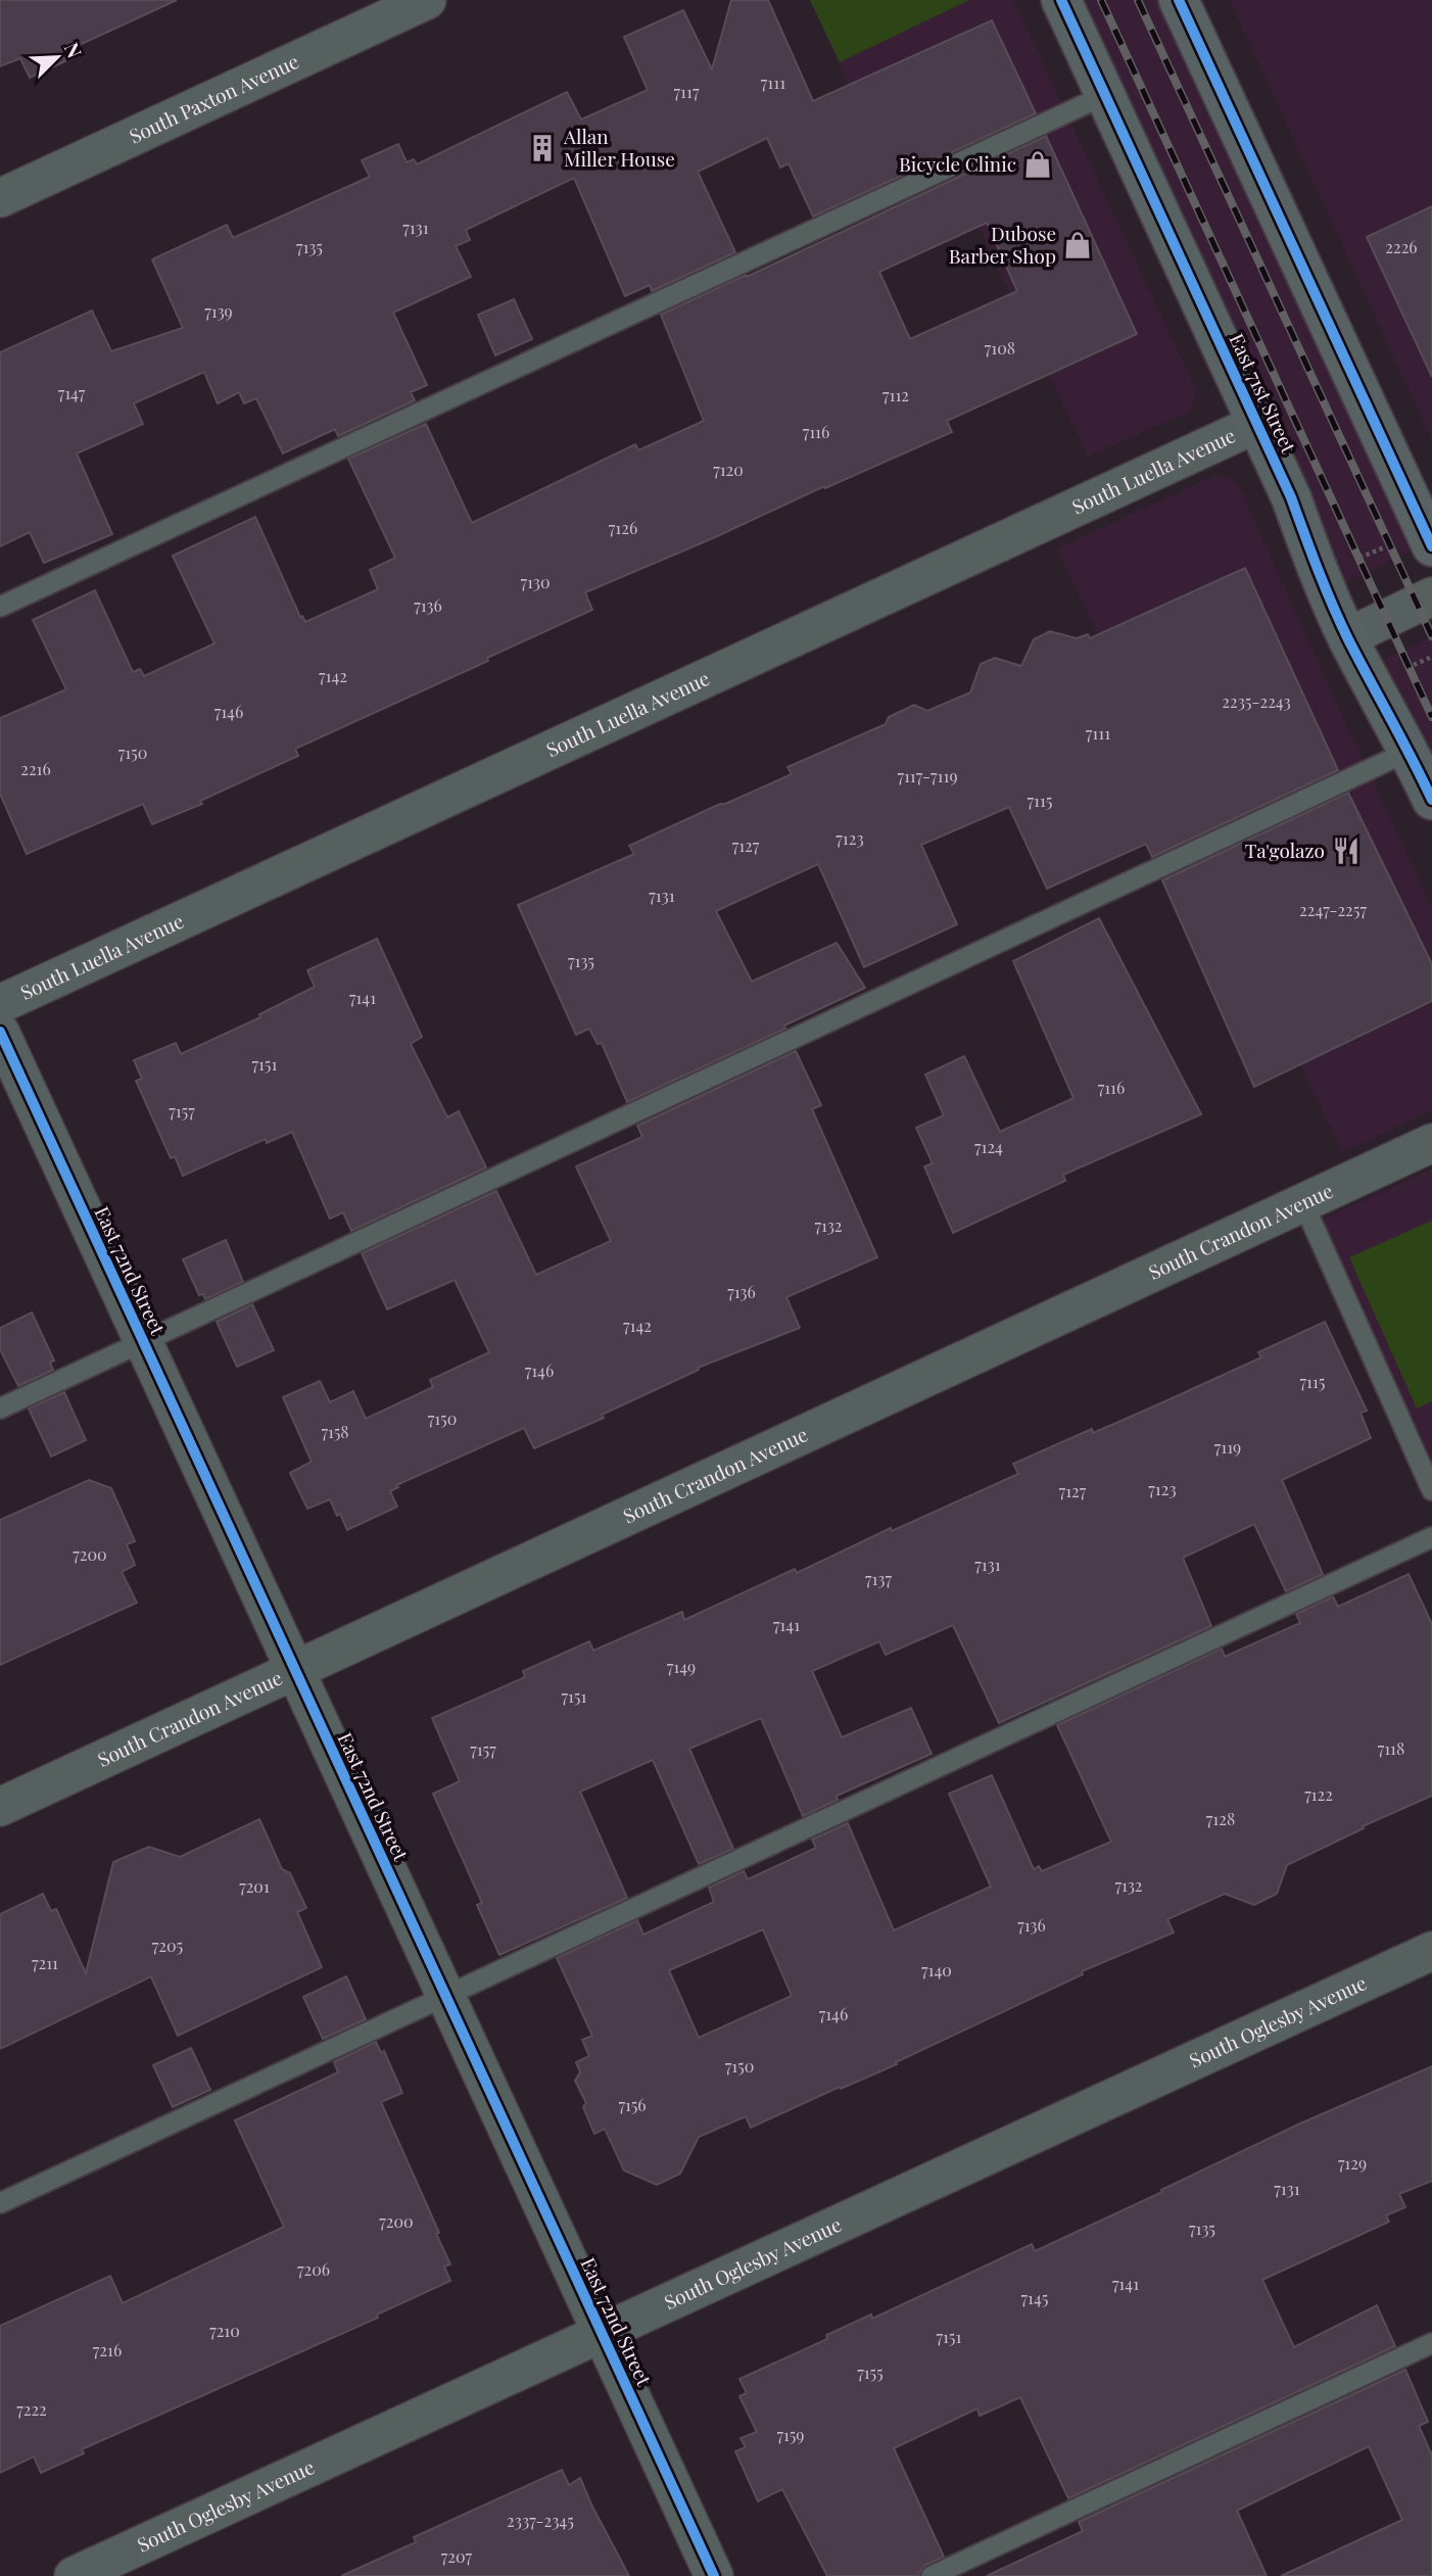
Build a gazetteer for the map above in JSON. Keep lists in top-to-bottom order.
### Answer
{
  "streets": {
    "main road": ["East 71st Street"],
    "street": [
      "South Paxton Avenue",
      "South Luella Avenue",
      "South Crandon Avenue",
      "East 72nd Street",
      "South Oglesby Avenue"
    ]
  },
  "crossings": [
    ["East 71st Street", "South Luella Avenue"],
    ["South Crandon Avenue", "East 72nd Street"],
    ["East 72nd Street", "South Oglesby Avenue"]
  ],
  "places": {
    "building": ["Allan Miller House"],
    "shop": ["Bicycle Clinic", "Dubose Barber Shop"],
    "restaurant": ["Ta'golazo"]
  },
  "house_numbers": [
    "7111",
    "7117",
    "7131",
    "7135",
    "2226",
    "7139",
    "7108",
    "7147",
    "7112",
    "7116",
    "7120",
    "7126",
    "7130",
    "7136",
    "7142",
    "2235-2243",
    "7146",
    "7111",
    "7150",
    "2216",
    "7117-7119",
    "7115",
    "7123",
    "7127",
    "7131",
    "2247-2257",
    "7135",
    "7141",
    "7151",
    "7116",
    "7157",
    "7124",
    "7132",
    "7136",
    "7142",
    "7146",
    "7115",
    "7150",
    "7158",
    "7119",
    "7123",
    "7127",
    "7200",
    "7131",
    "7137",
    "7141",
    "7149",
    "7151",
    "7118",
    "7157",
    "7122",
    "7128",
    "7132",
    "7201",
    "7136",
    "7205",
    "7211",
    "7140",
    "7146",
    "7150",
    "7156",
    "7129",
    "7131",
    "7200",
    "7135",
    "7206",
    "7141",
    "7145",
    "7210",
    "7151",
    "7216",
    "7155",
    "7222",
    "7159",
    "2337-2345",
    "7207"
  ],
  "north": "top right"
}
